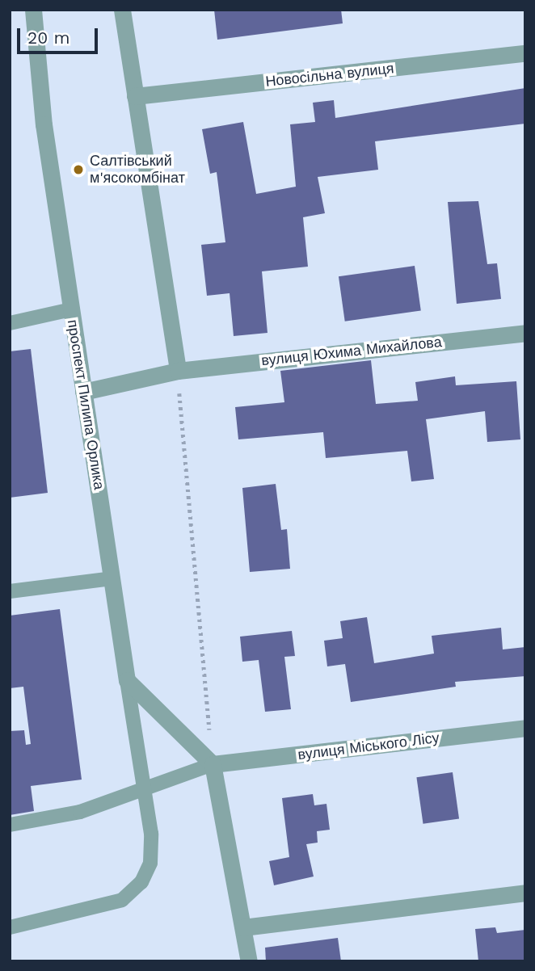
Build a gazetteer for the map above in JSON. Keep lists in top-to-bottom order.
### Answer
{
  "streets": {
    "street": [
      "Новосільна вулиця",
      "вулиця Юхима Михайлова",
      "проспект Пилипа Орлика",
      "вулиця Міського Лісу"
    ]
  },
  "crossings": [
    ["вулиця Юхима Михайлова", "проспект Пилипа Орлика"]
  ],
  "places": ["Салтівський м'ясокомбінат"],
  "scale_bar": "20 m"
}
